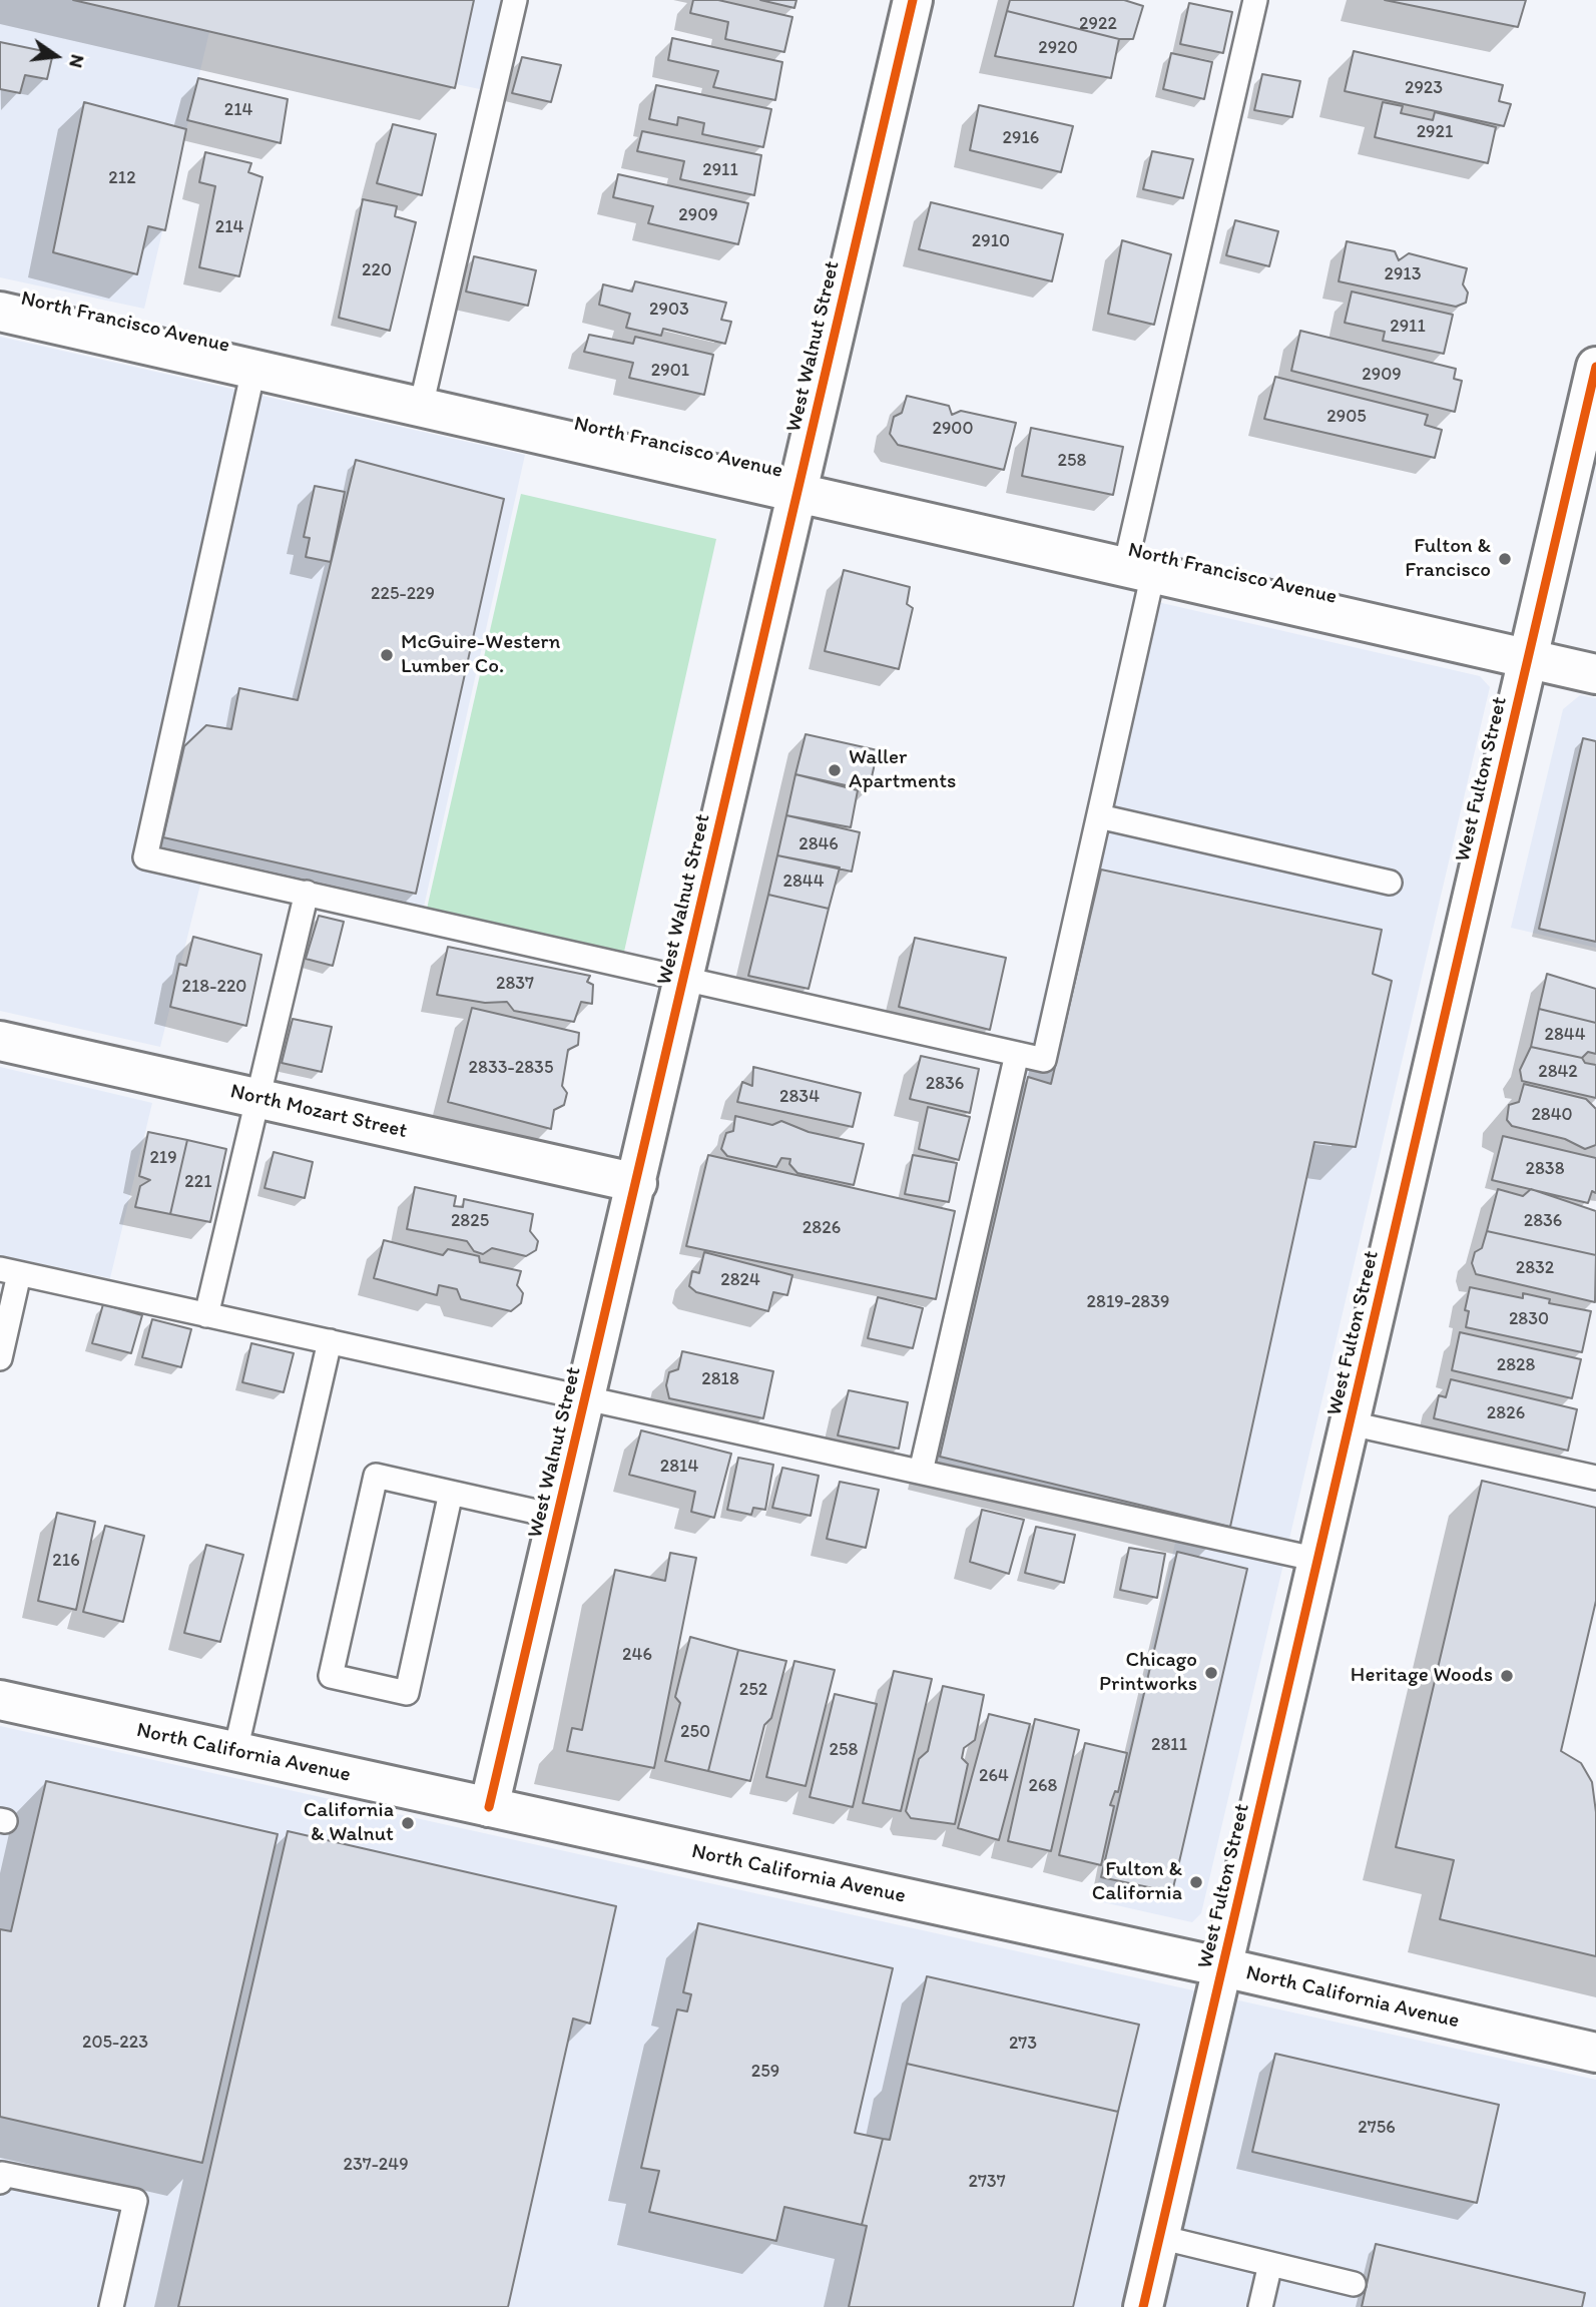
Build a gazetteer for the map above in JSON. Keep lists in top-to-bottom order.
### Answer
{
  "streets": {
    "street": [
      "North Francisco Avenue",
      "West Walnut Street",
      "West Fulton Street",
      "North Mozart Street",
      "North California Avenue"
    ]
  },
  "crossings": [
    ["North Francisco Avenue", "West Walnut Street"],
    ["North Francisco Avenue", "West Fulton Street"],
    ["West Walnut Street", "North Mozart Street"],
    ["West Walnut Street", "North California Avenue"],
    ["West Fulton Street", "North California Avenue"]
  ],
  "places": [
    "Fulton & Francisco",
    "McGuire-Western Lumber Co.",
    "Waller Apartments",
    "Chicago Printworks",
    "Heritage Woods",
    "California & Walnut",
    "Fulton & California"
  ],
  "house_numbers": [
    "2922",
    "2920",
    "2923",
    "214",
    "2921",
    "2916",
    "2911",
    "212",
    "2909",
    "214",
    "2910",
    "220",
    "2913",
    "2903",
    "2911",
    "2901",
    "2909",
    "2905",
    "2900",
    "258",
    "225-229",
    "2846",
    "2844",
    "2837",
    "218-220",
    "2844",
    "2833-2835",
    "2842",
    "2836",
    "2834",
    "2840",
    "219",
    "2838",
    "221",
    "2825",
    "2836",
    "2826",
    "2832",
    "2824",
    "2819-2839",
    "2830",
    "2828",
    "2818",
    "2826",
    "2814",
    "216",
    "246",
    "252",
    "250",
    "2811",
    "258",
    "264",
    "268",
    "205-223",
    "273",
    "259",
    "2756",
    "237-249",
    "2737"
  ],
  "north": "right"
}
